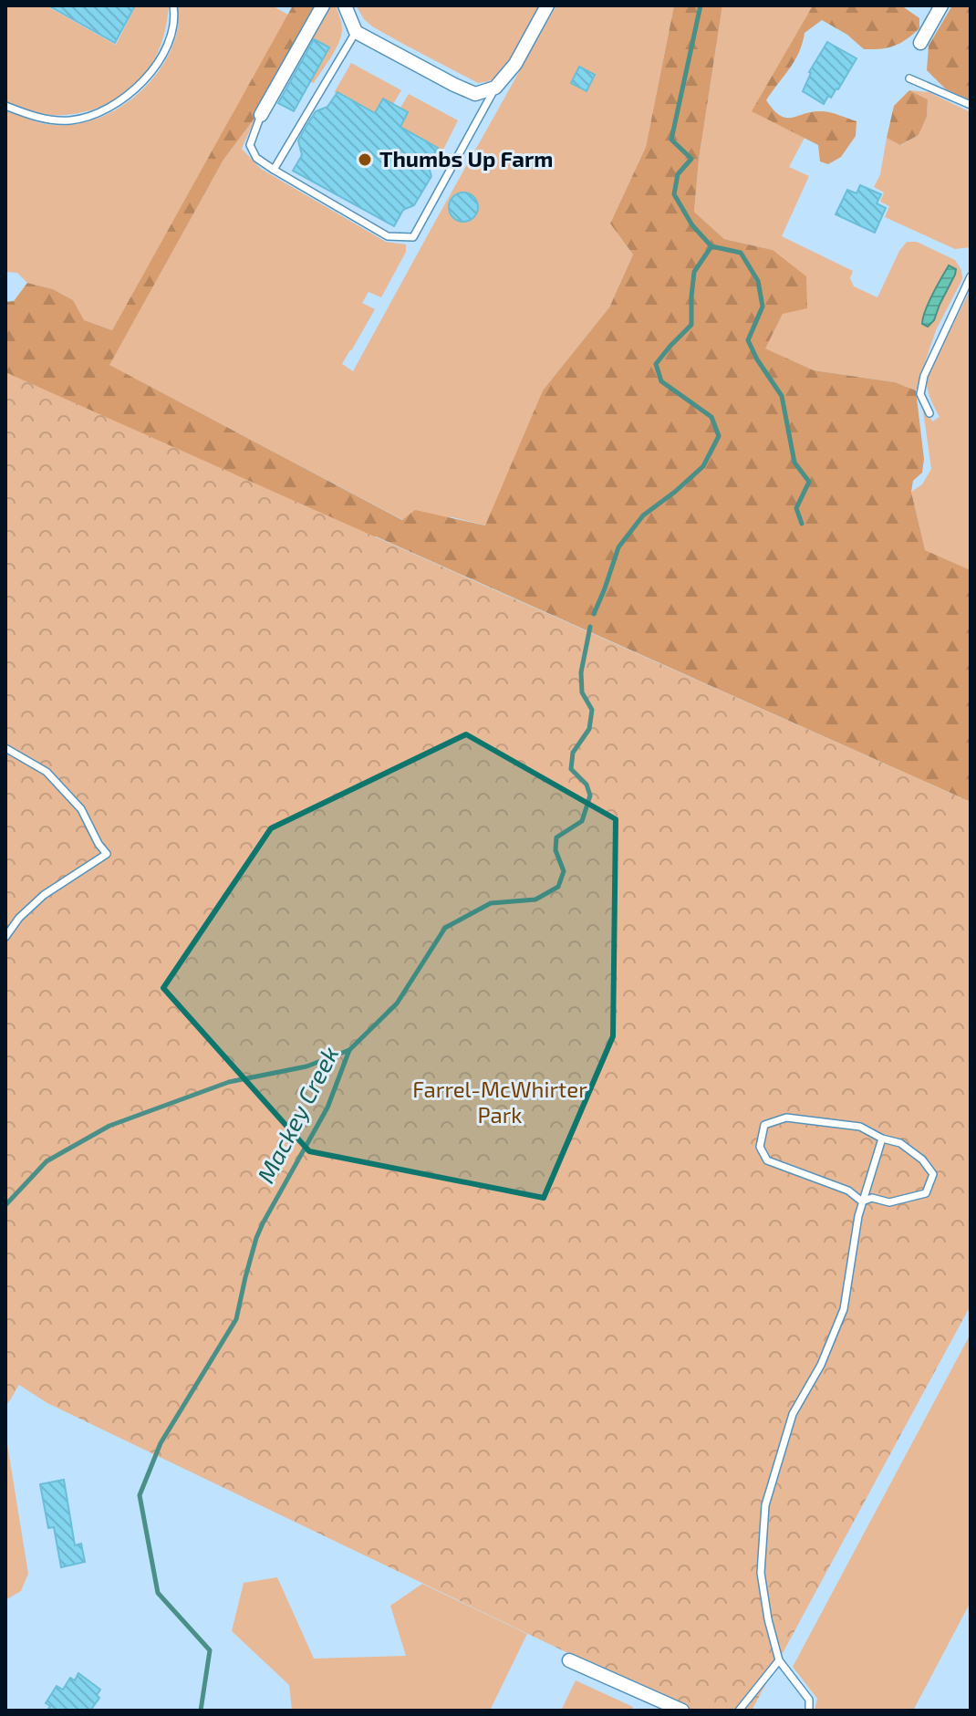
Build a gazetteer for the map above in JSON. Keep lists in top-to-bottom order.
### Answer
{
  "water": ["Mackey Creek"],
  "parks": ["Farrel-McWhirter Park"],
  "places": ["Thumbs Up Farm"]
}
